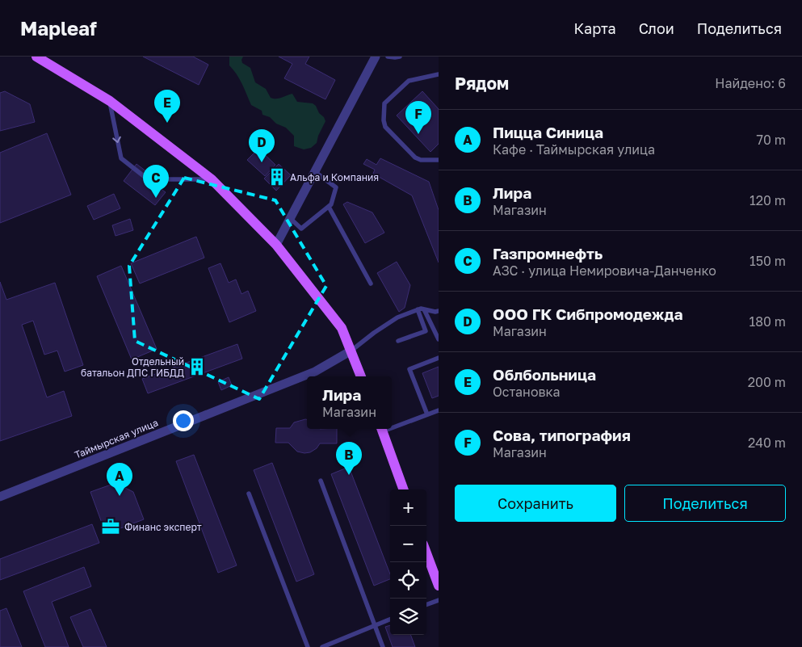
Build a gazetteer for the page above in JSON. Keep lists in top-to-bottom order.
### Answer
{
  "streets": {
    "street": ["Таймырская улица"]
  },
  "places": {
    "building": ["Альфа и Компания", "Отдельный батальон ДПС ГИБДД"],
    "office": ["Финанс эксперт"]
  },
  "page": {
    "header": "Mapleaf",
    "nav": ["Карта", "Слои", "Поделиться"],
    "heading": ["Рядом", "Найдено: 6"],
    "pins": [
      "E",
      "F",
      "D",
      "C",
      "B",
      "A"
    ],
    "list": [
      {
        "mark": "A",
        "name": "Пицца Синица",
        "note": "Кафе · Таймырская улица",
        "value": "70 m"
      },
      {
        "mark": "B",
        "name": "Лира",
        "note": "Магазин",
        "value": "120 m"
      },
      {
        "mark": "C",
        "name": "Газпромнефть",
        "note": "АЗС · улица Немировича-Данченко",
        "value": "150 m"
      },
      {
        "mark": "D",
        "name": "ООО ГК Сибпромодежда",
        "note": "Магазин",
        "value": "180 m"
      },
      {
        "mark": "E",
        "name": "Облбольница",
        "note": "Остановка",
        "value": "200 m"
      },
      {
        "mark": "F",
        "name": "Сова, типография",
        "note": "Магазин",
        "value": "240 m"
      }
    ],
    "popup": ["Лира", "Магазин"],
    "buttons": ["Сохранить", "Поделиться"],
    "map_buttons": ["+", "−"]
  }
}
